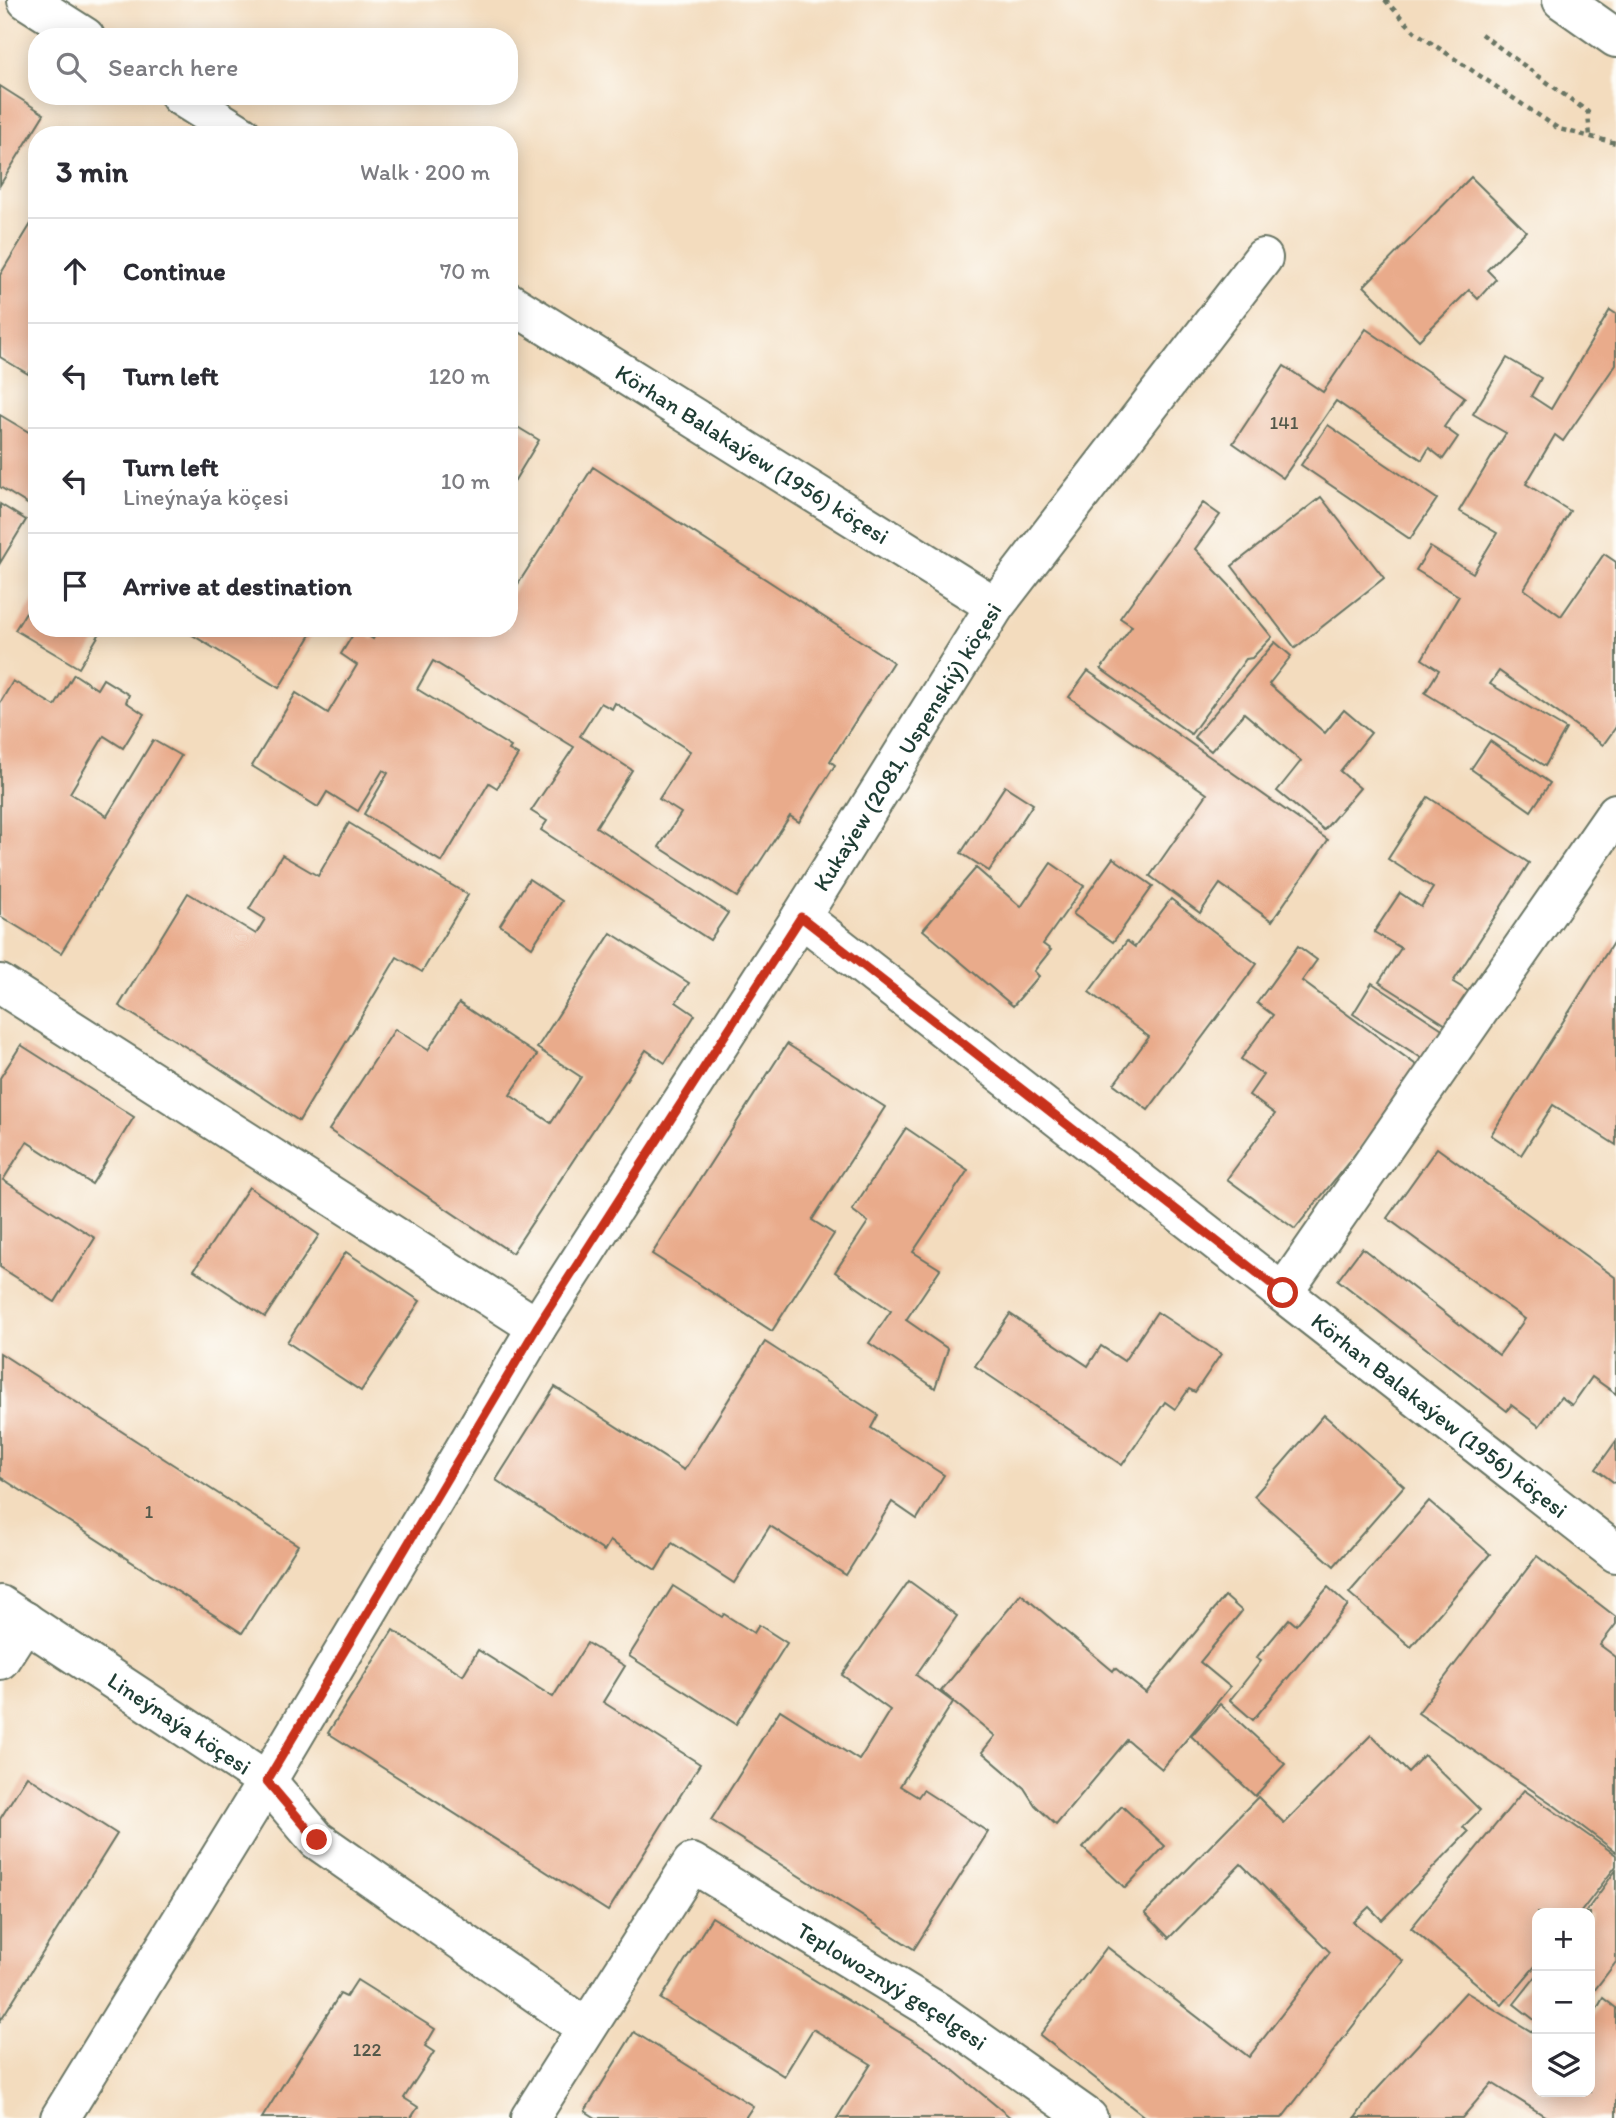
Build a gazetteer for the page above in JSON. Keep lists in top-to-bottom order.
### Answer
{
  "streets": {
    "street": [
      "Körhan Balakaýew (1956) köçesi",
      "Kukaýew (2081, Uspenskiý) köçesi",
      "Lineýnaýa köçesi",
      "Teplowoznyý geçelgesi"
    ]
  },
  "crossings": [
    ["Körhan Balakaýew (1956) köçesi", "Kukaýew (2081, Uspenskiý) köçesi"],
    ["Kukaýew (2081, Uspenskiý) köçesi", "Lineýnaýa köçesi"],
    ["Lineýnaýa köçesi", "Teplowoznyý geçelgesi"]
  ],
  "house_numbers": ["141", "1", "122"],
  "page": {
    "search": "Search here",
    "heading": ["3 min", "Walk · 200 m"],
    "list": [
      ["Continue", "70 m"],
      ["Turn left", "120 m"],
      ["Turn left", "Lineýnaýa köçesi", "10 m"],
      "Arrive at destination"
    ],
    "map_buttons": ["+", "−"]
  }
}
